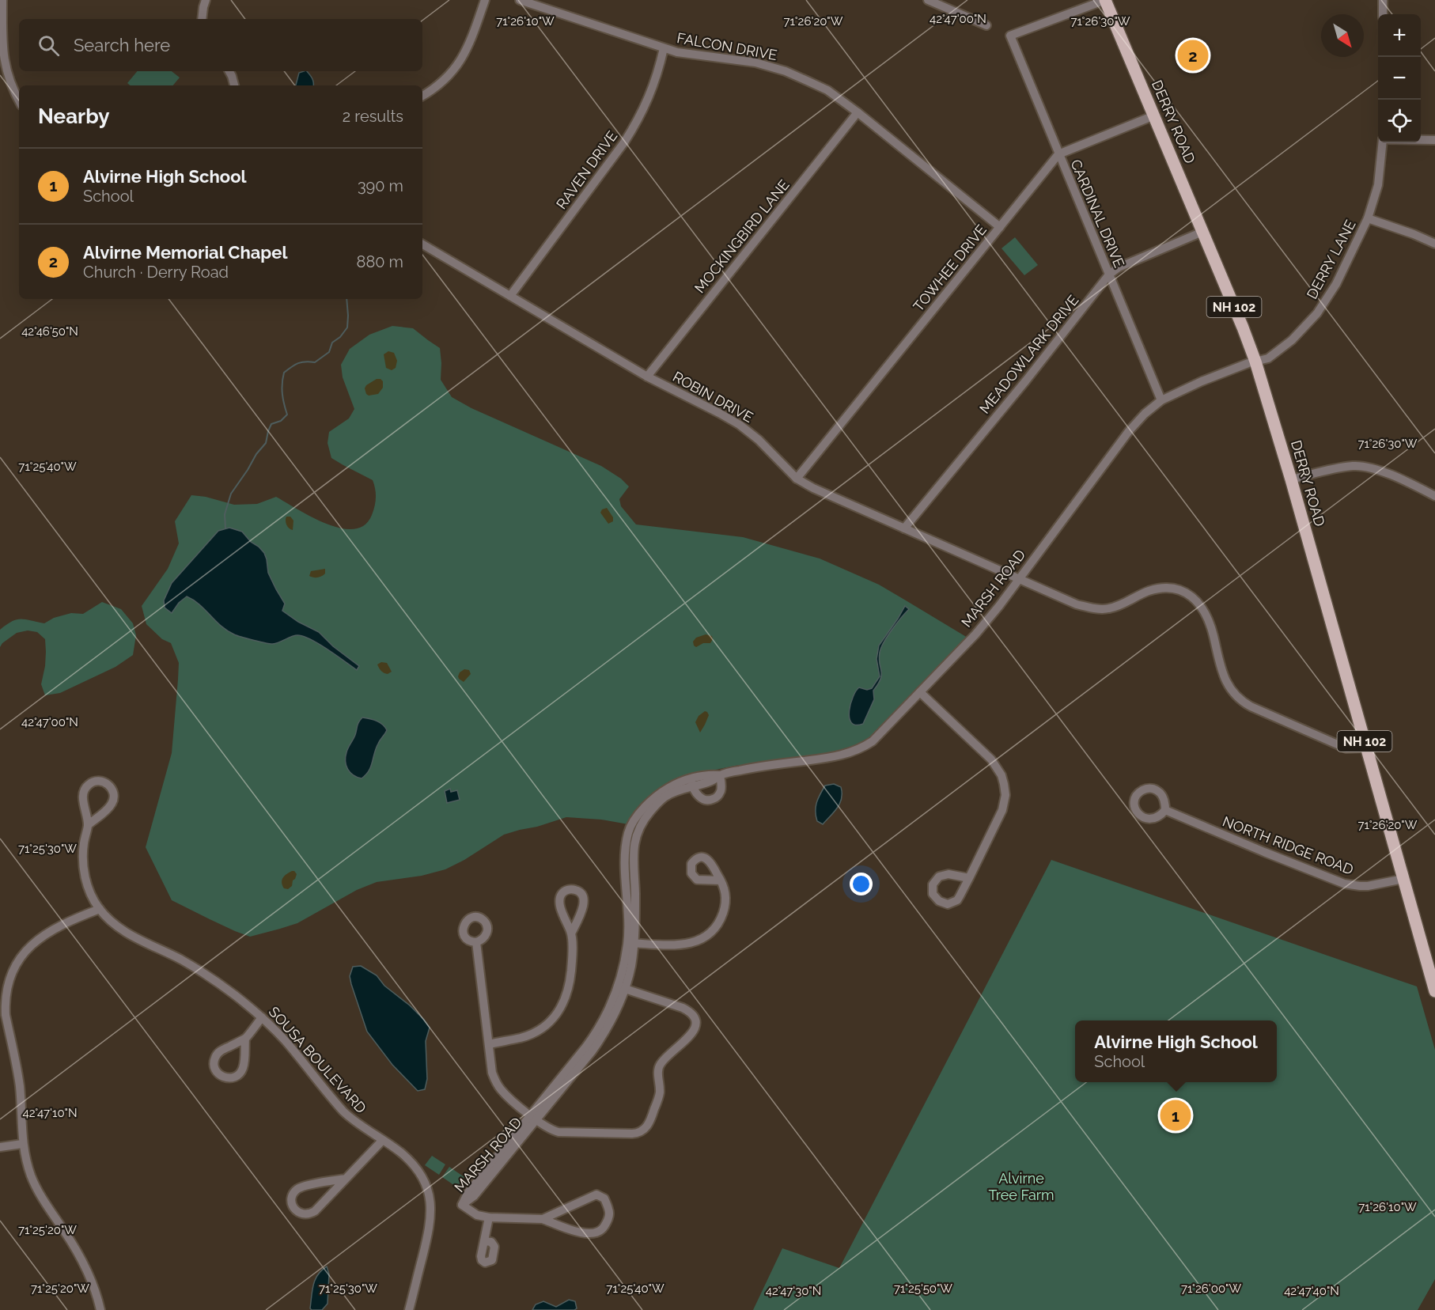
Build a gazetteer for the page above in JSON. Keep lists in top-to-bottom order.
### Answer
{
  "streets": {
    "main road": ["DERRY ROAD", "NH 102"],
    "street": [
      "FALCON DRIVE",
      "RAVEN DRIVE",
      "CARDINAL DRIVE",
      "MOCKINGBIRD LANE",
      "DERRY LANE",
      "TOWHEE DRIVE",
      "MEADOWLARK DRIVE",
      "ROBIN DRIVE",
      "MARSH ROAD",
      "NORTH RIDGE ROAD",
      "SOUSA BOULEVARD"
    ]
  },
  "crossings": [
    ["FALCON DRIVE", "RAVEN DRIVE"],
    ["FALCON DRIVE", "MOCKINGBIRD LANE"],
    ["FALCON DRIVE", "TOWHEE DRIVE"],
    ["DERRY ROAD", "CARDINAL DRIVE"],
    ["DERRY ROAD", "DERRY LANE"],
    ["DERRY ROAD", "TOWHEE DRIVE"],
    ["DERRY ROAD", "MEADOWLARK DRIVE"],
    ["DERRY ROAD", "ROBIN DRIVE"],
    ["DERRY ROAD", "MARSH ROAD"],
    ["DERRY ROAD", "NORTH RIDGE ROAD"],
    ["RAVEN DRIVE", "ROBIN DRIVE"],
    ["CARDINAL DRIVE", "TOWHEE DRIVE"],
    ["CARDINAL DRIVE", "MEADOWLARK DRIVE"],
    ["CARDINAL DRIVE", "MARSH ROAD"],
    ["MOCKINGBIRD LANE", "ROBIN DRIVE"],
    ["DERRY LANE", "MARSH ROAD"],
    ["TOWHEE DRIVE", "ROBIN DRIVE"],
    ["MEADOWLARK DRIVE", "ROBIN DRIVE"],
    ["ROBIN DRIVE", "MARSH ROAD"]
  ],
  "parks": ["Alvirne Tree Farm"],
  "north": "bottom right",
  "page": {
    "map_buttons": ["+", "−"],
    "search": "Search here",
    "pins": ["2", "1"],
    "heading": ["Nearby", "2 results"],
    "list": [
      {
        "mark": "1",
        "name": "Alvirne High School",
        "note": "School",
        "value": "390 m"
      },
      {
        "mark": "2",
        "name": "Alvirne Memorial Chapel",
        "note": "Church · Derry Road",
        "value": "880 m"
      }
    ],
    "popup": ["Alvirne High School", "School"]
  },
  "coordinates": [
    "42°47'00\"N",
    "71°26'30\"W",
    "71°26'10\"W",
    "71°26'20\"W",
    "42°46'50\"N",
    "71°25'40\"W",
    "71°25'30\"W",
    "42°47'10\"N",
    "71°25'20\"W",
    "71°25'50\"W",
    "71°26'00\"W",
    "42°47'30\"N",
    "42°47'40\"N"
  ]
}
